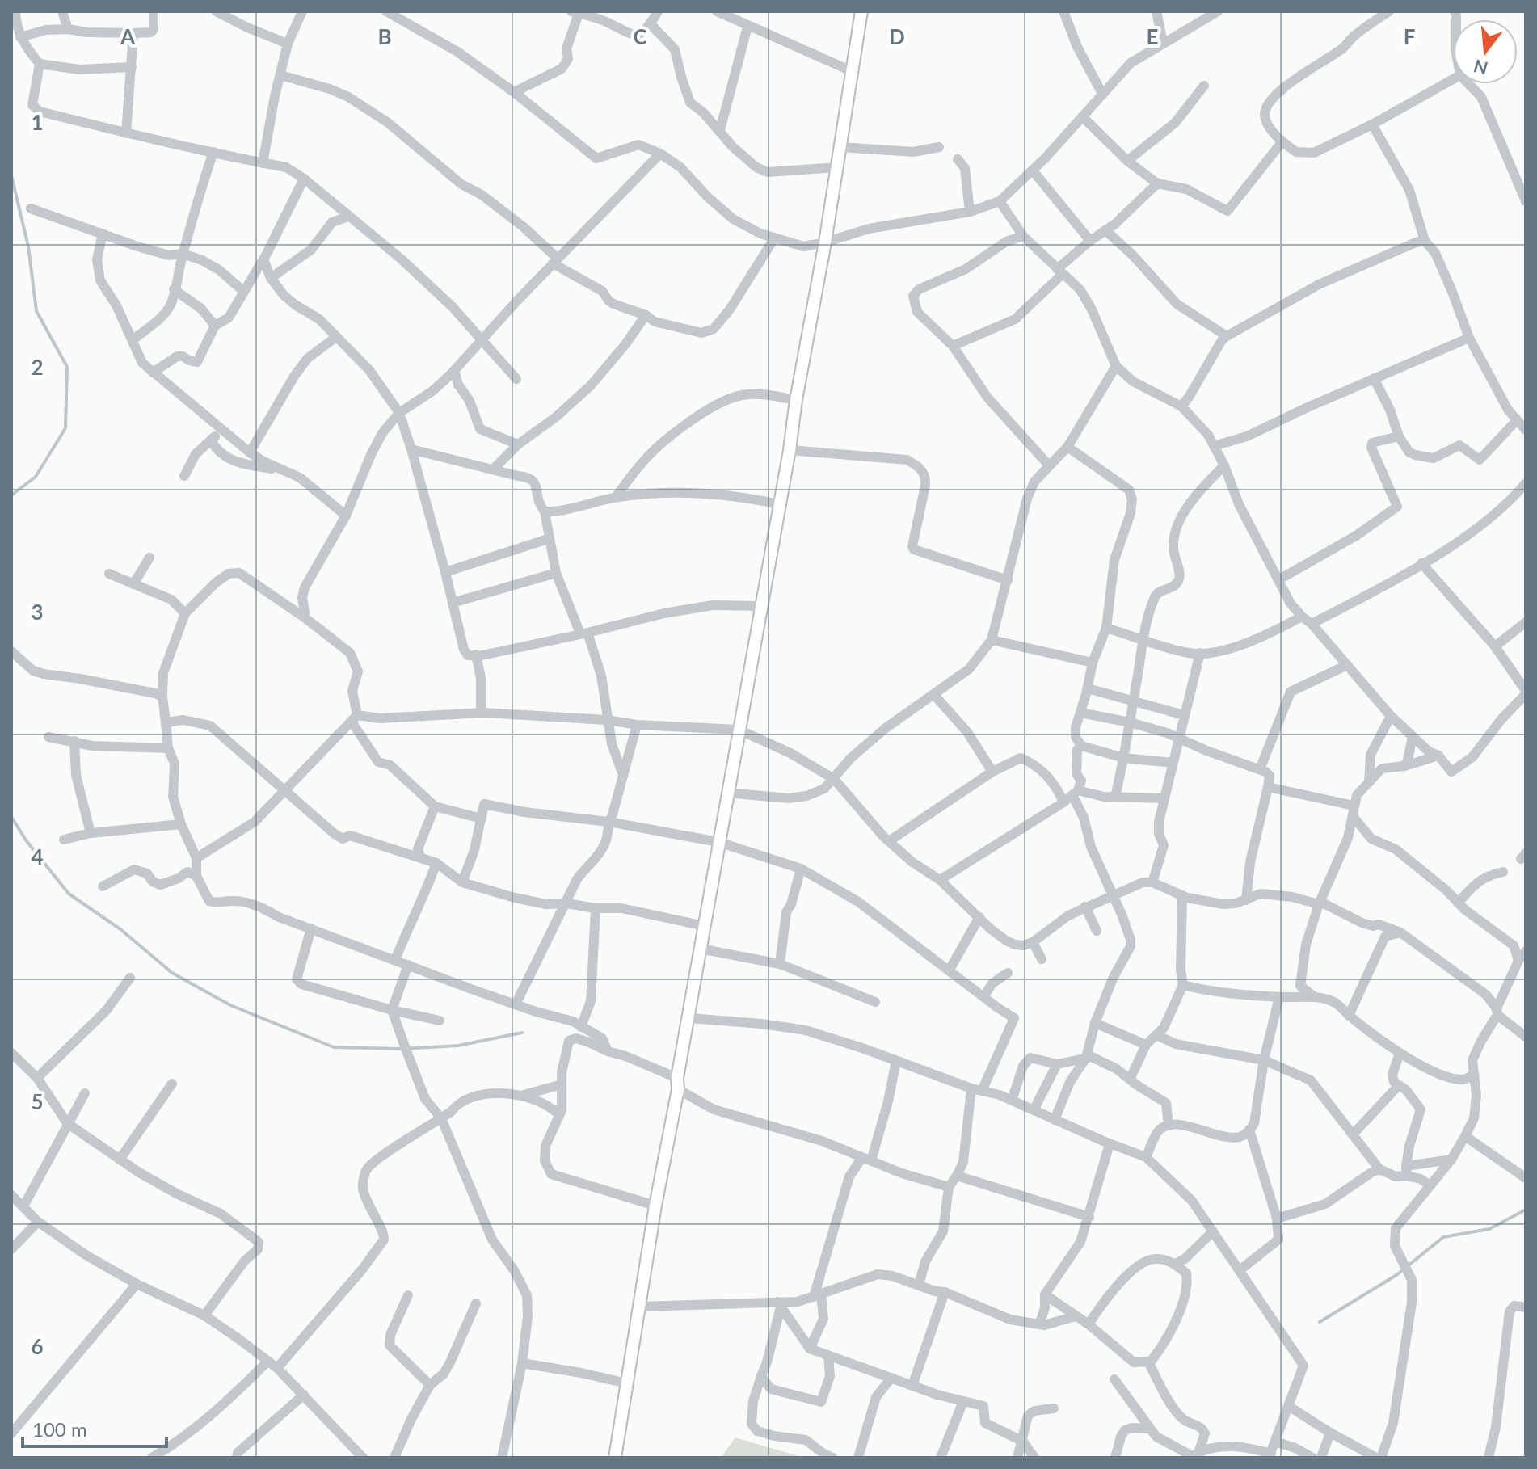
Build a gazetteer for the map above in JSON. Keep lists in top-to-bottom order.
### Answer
{
  "scale_bar": "100 m",
  "north": "bottom",
  "grid": {
    "columns": [
      "A",
      "B",
      "C",
      "D",
      "E",
      "F"
    ],
    "rows": [
      "1",
      "2",
      "3",
      "4",
      "5",
      "6"
    ]
  }
}
